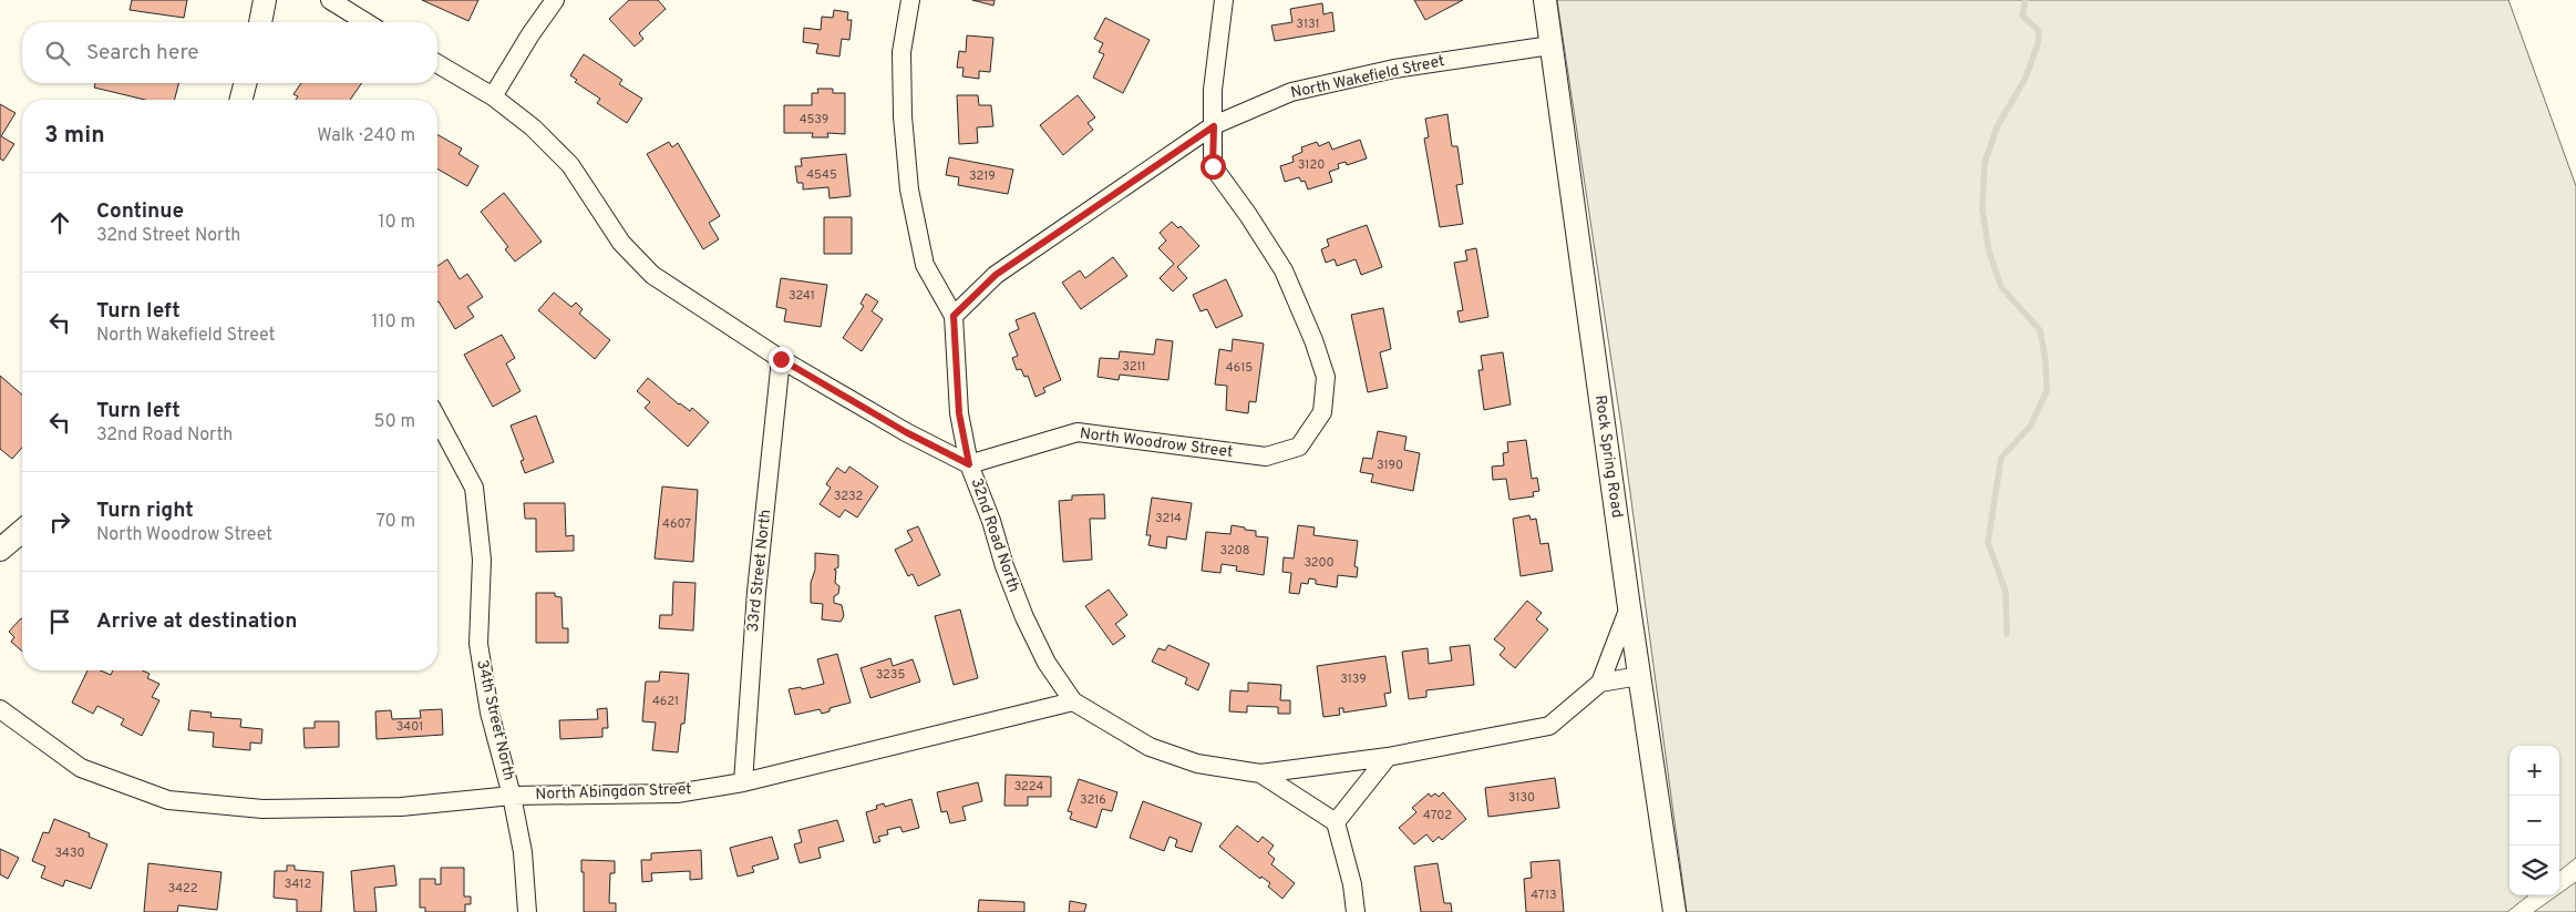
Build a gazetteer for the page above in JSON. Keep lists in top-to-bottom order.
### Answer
{
  "streets": {
    "street": [
      "North Wakefield Street",
      "North Woodrow Street",
      "Rock Spring Road",
      "32nd Road North",
      "33rd Street North",
      "34th Street North",
      "North Abingdon Street"
    ]
  },
  "crossings": [
    ["North Wakefield Street", "North Woodrow Street"],
    ["North Wakefield Street", "Rock Spring Road"],
    ["North Wakefield Street", "32nd Road North"],
    ["North Woodrow Street", "32nd Road North"],
    ["32nd Road North", "North Abingdon Street"],
    ["33rd Street North", "North Abingdon Street"],
    ["34th Street North", "North Abingdon Street"]
  ],
  "house_numbers": [
    "3131",
    "4539",
    "3120",
    "4545",
    "3219",
    "3241",
    "3211",
    "4615",
    "3190",
    "3232",
    "3214",
    "4607",
    "3208",
    "3200",
    "3235",
    "3139",
    "4621",
    "3401",
    "3224",
    "3130",
    "3216",
    "4702",
    "3430",
    "3412",
    "3422",
    "4713"
  ],
  "page": {
    "search": "Search here",
    "heading": ["3 min", "Walk · 240 m"],
    "list": [
      ["Continue", "32nd Street North", "10 m"],
      ["Turn left", "North Wakefield Street", "110 m"],
      ["Turn left", "32nd Road North", "50 m"],
      ["Turn right", "North Woodrow Street", "70 m"],
      "Arrive at destination"
    ],
    "map_buttons": ["+", "−"]
  }
}
